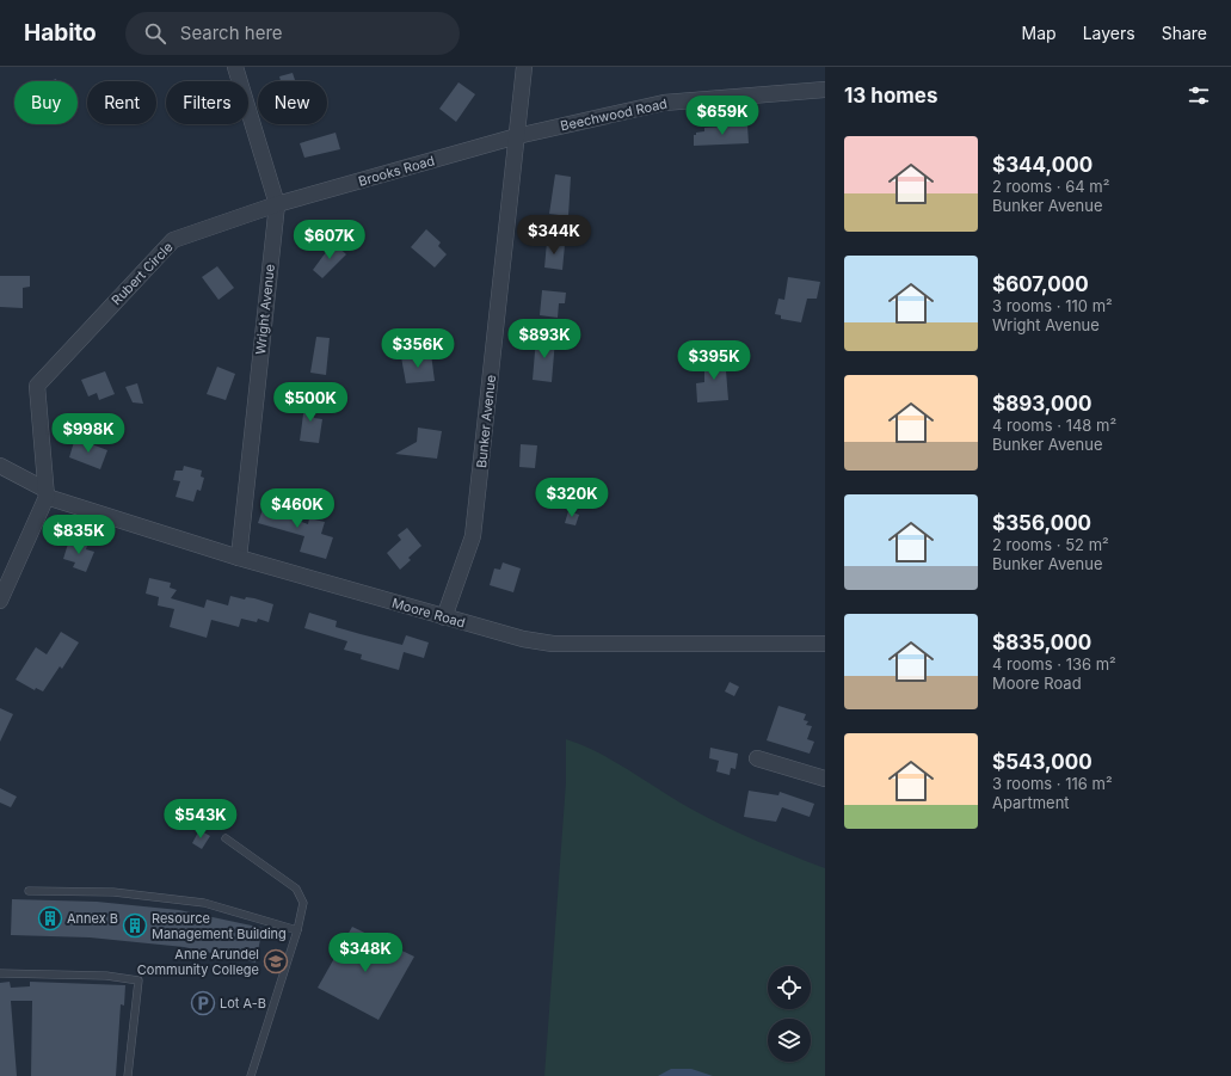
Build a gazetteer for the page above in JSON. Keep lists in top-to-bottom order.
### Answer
{
  "streets": {
    "street": [
      "Beechwood Road",
      "Brooks Road",
      "Rubert Circle",
      "Wright Avenue",
      "Bunker Avenue",
      "Moore Road"
    ]
  },
  "crossings": [
    ["Beechwood Road", "Brooks Road"],
    ["Beechwood Road", "Bunker Avenue"],
    ["Brooks Road", "Rubert Circle"],
    ["Brooks Road", "Wright Avenue"],
    ["Brooks Road", "Bunker Avenue"],
    ["Rubert Circle", "Wright Avenue"],
    ["Rubert Circle", "Moore Road"],
    ["Wright Avenue", "Moore Road"],
    ["Bunker Avenue", "Moore Road"]
  ],
  "places": {
    "building": ["Annex B", "Resource Management Building"],
    "school or university": ["Anne Arundel Community College"],
    "parking": ["Lot A-B"]
  },
  "page": {
    "header": "Habito",
    "search": "Search here",
    "nav": ["Map", "Layers", "Share"],
    "heading": "13 homes",
    "chip": [
      "Buy",
      "Rent",
      "Filters",
      "New"
    ],
    "price": [
      "$659K",
      "$344K",
      "$607K",
      "$893K",
      "$356K",
      "$395K",
      "$500K",
      "$998K",
      "$320K",
      "$460K",
      "$835K",
      "$543K",
      "$348K"
    ],
    "list": [
      {
        "name": "$344,000",
        "note": "2 rooms · 64 m² · Bunker Avenue"
      },
      {
        "name": "$607,000",
        "note": "3 rooms · 110 m² · Wright Avenue"
      },
      {
        "name": "$893,000",
        "note": "4 rooms · 148 m² · Bunker Avenue"
      },
      {
        "name": "$356,000",
        "note": "2 rooms · 52 m² · Bunker Avenue"
      },
      {
        "name": "$835,000",
        "note": "4 rooms · 136 m² · Moore Road"
      },
      {
        "name": "$543,000",
        "note": "3 rooms · 116 m² · Apartment"
      }
    ]
  }
}
